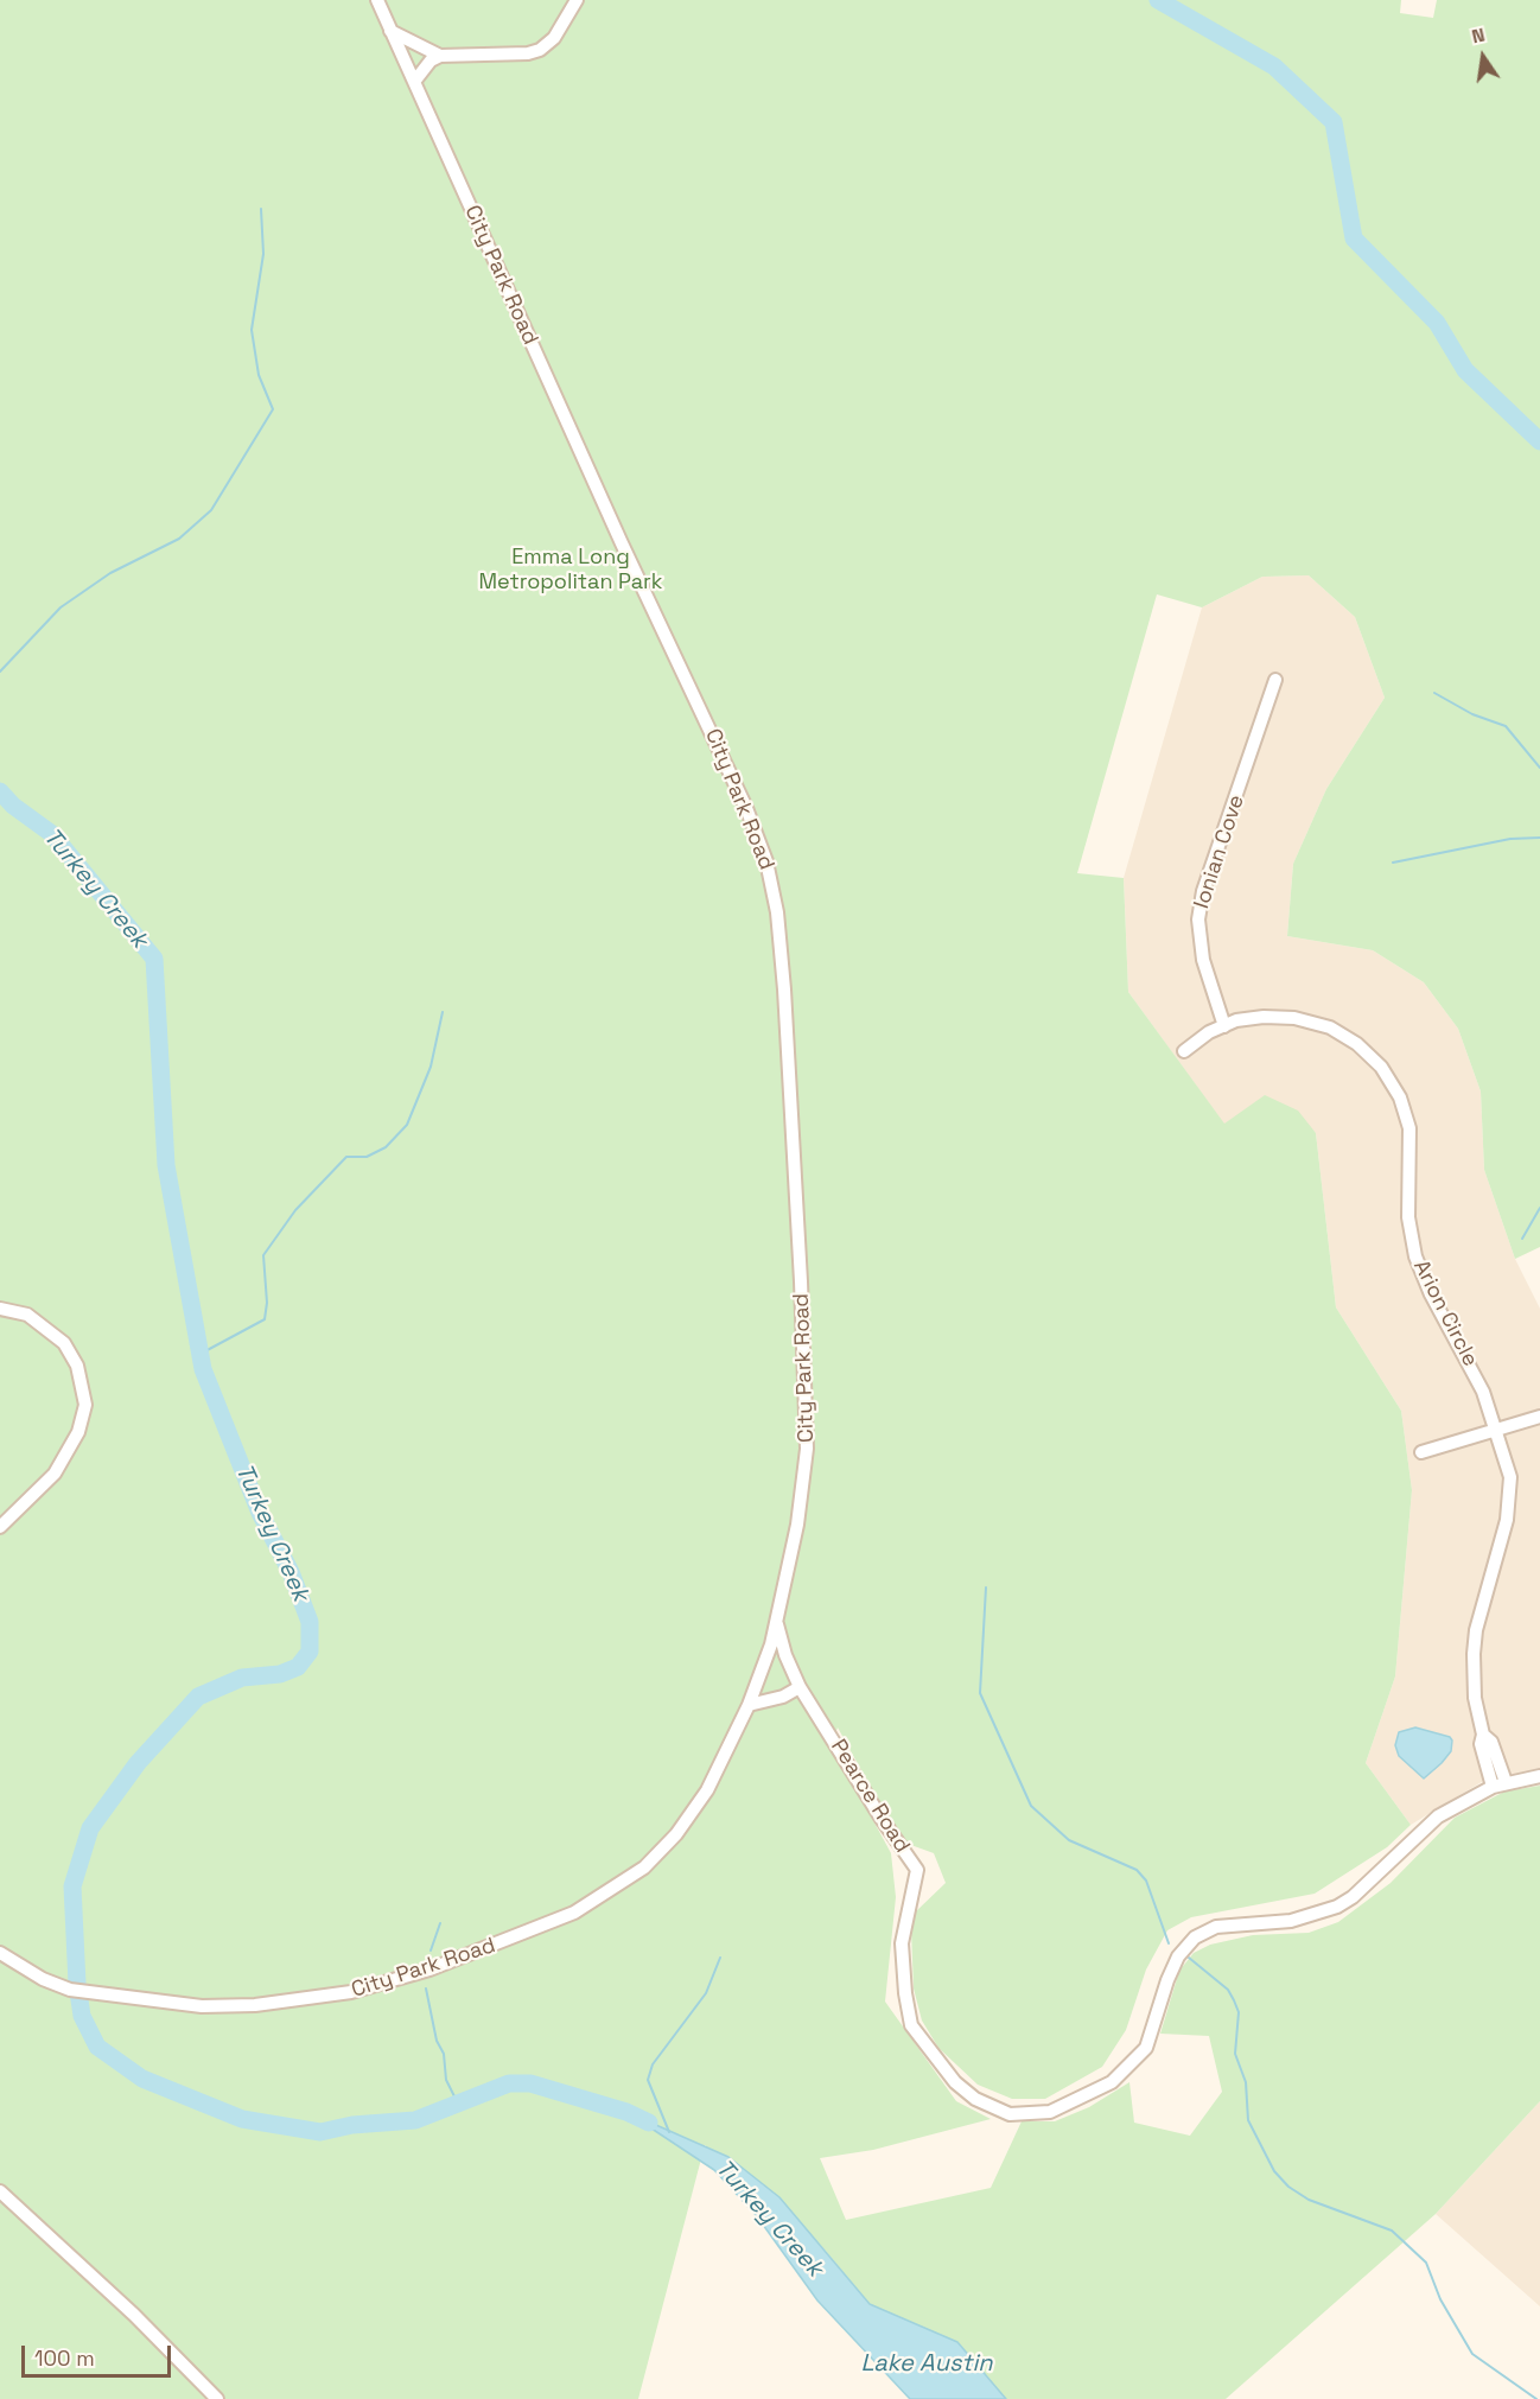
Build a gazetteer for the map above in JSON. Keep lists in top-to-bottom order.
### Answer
{
  "streets": {
    "street": [
      "City Park Road",
      "Ionian Cove",
      "Arion Circle",
      "Pearce Road"
    ]
  },
  "crossings": [
    ["City Park Road", "Pearce Road"],
    ["Ionian Cove", "Arion Circle"],
    ["Arion Circle", "Pearce Road"]
  ],
  "water": ["Turkey Creek", "Lake Austin"],
  "parks": ["Emma Long Metropolitan Park"],
  "scale_bar": "100 m",
  "north": "top"
}
